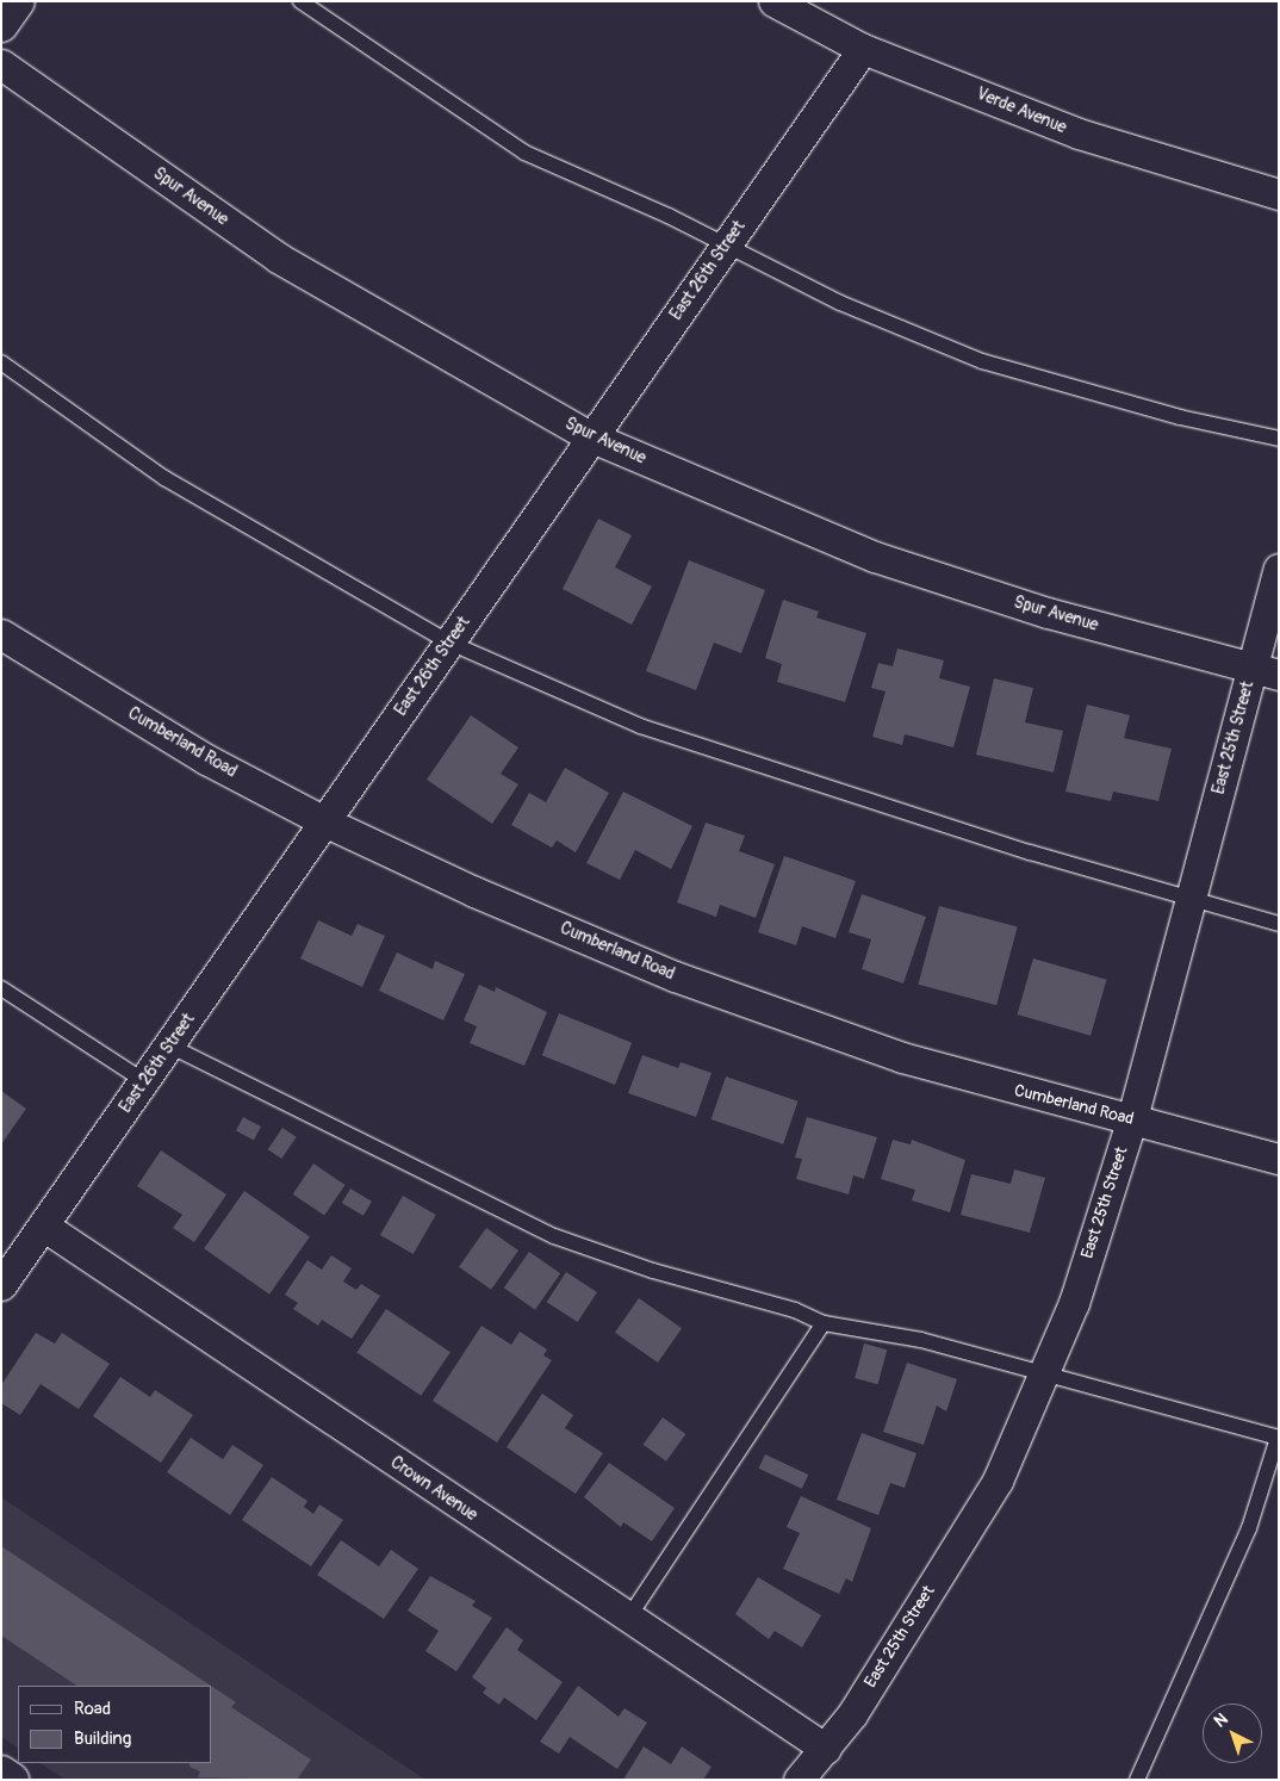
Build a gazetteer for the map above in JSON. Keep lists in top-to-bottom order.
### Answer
{
  "streets": {
    "street": [
      "Verde Avenue",
      "Spur Avenue",
      "East 26th Street",
      "East 25th Street",
      "Cumberland Road",
      "Crown Avenue"
    ]
  },
  "crossings": [
    ["Verde Avenue", "East 26th Street"],
    ["Spur Avenue", "East 26th Street"],
    ["Spur Avenue", "East 25th Street"],
    ["East 26th Street", "Cumberland Road"],
    ["East 26th Street", "Crown Avenue"],
    ["East 25th Street", "Cumberland Road"],
    ["East 25th Street", "Crown Avenue"]
  ],
  "legend": ["Road", "Building"],
  "north": "top left"
}
